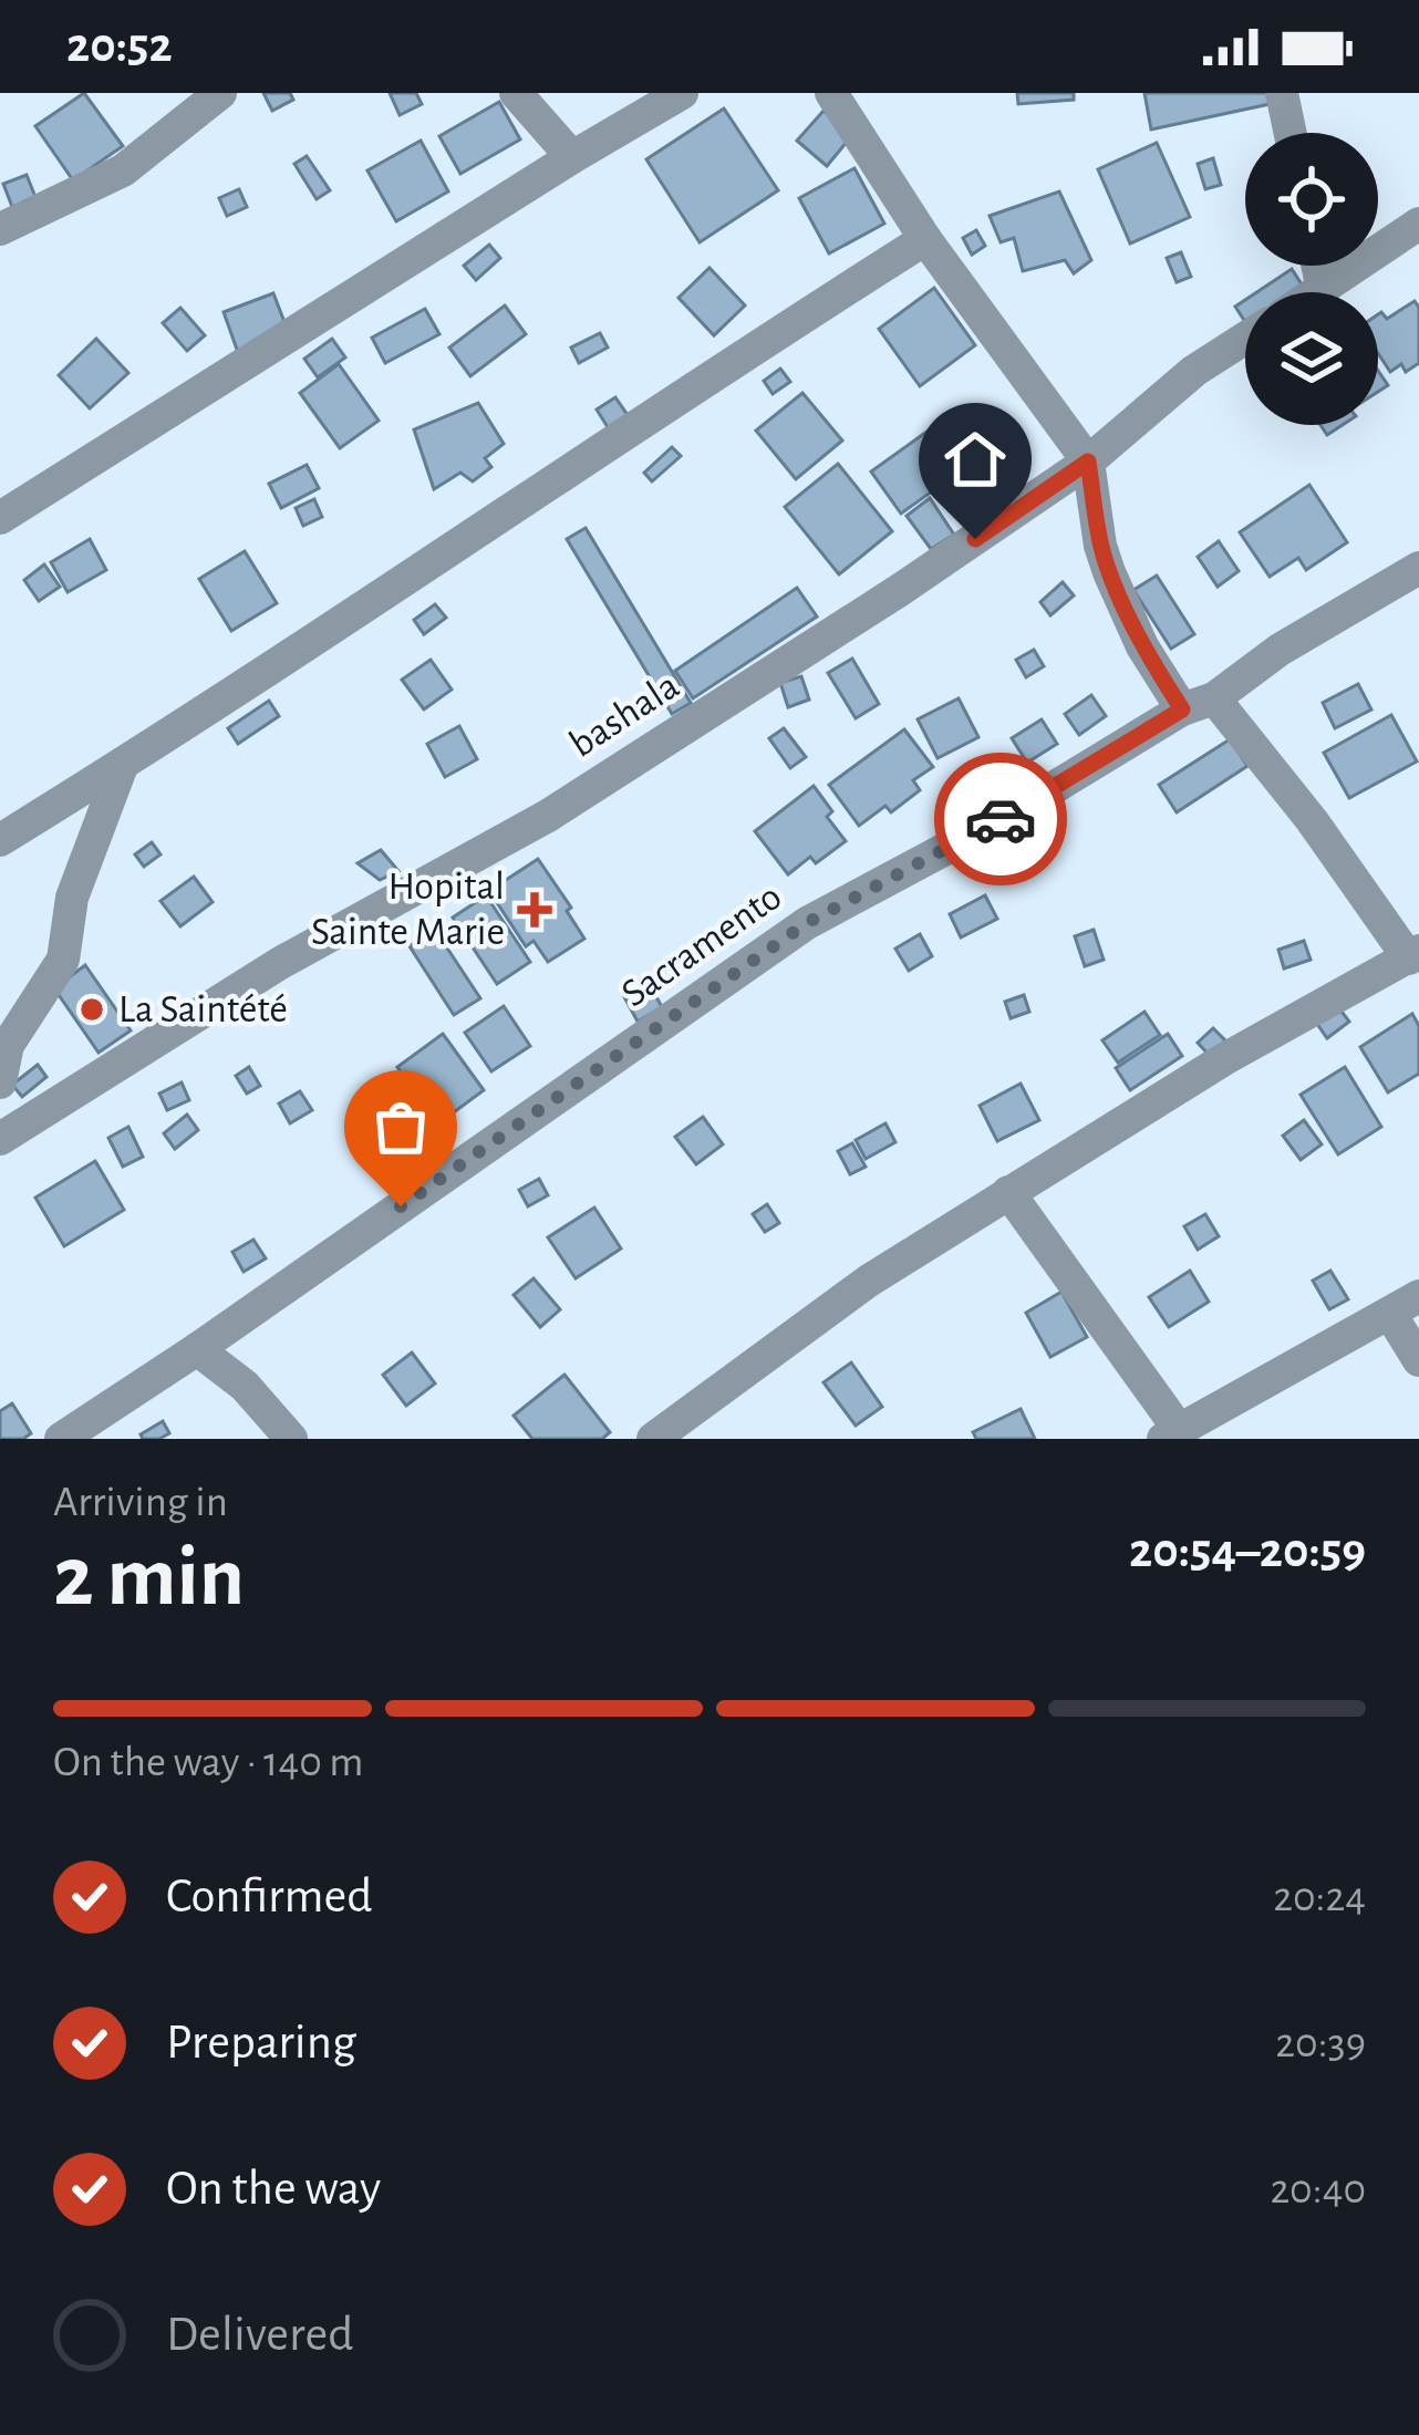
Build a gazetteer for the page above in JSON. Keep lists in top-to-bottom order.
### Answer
{
  "streets": {
    "street": ["bashala", "Sacramento"]
  },
  "places": {
    "health": ["Hopital Sainte Marie"],
    "other": ["La Saintété"]
  },
  "page": {
    "status": "20:52",
    "heading": ["2 min", "Arriving in", "20:54–20:59"],
    "bar": "On the way · 140 m",
    "list": [
      ["Confirmed", "20:24"],
      ["Preparing", "20:39"],
      ["On the way", "20:40"],
      "Delivered"
    ]
  }
}
